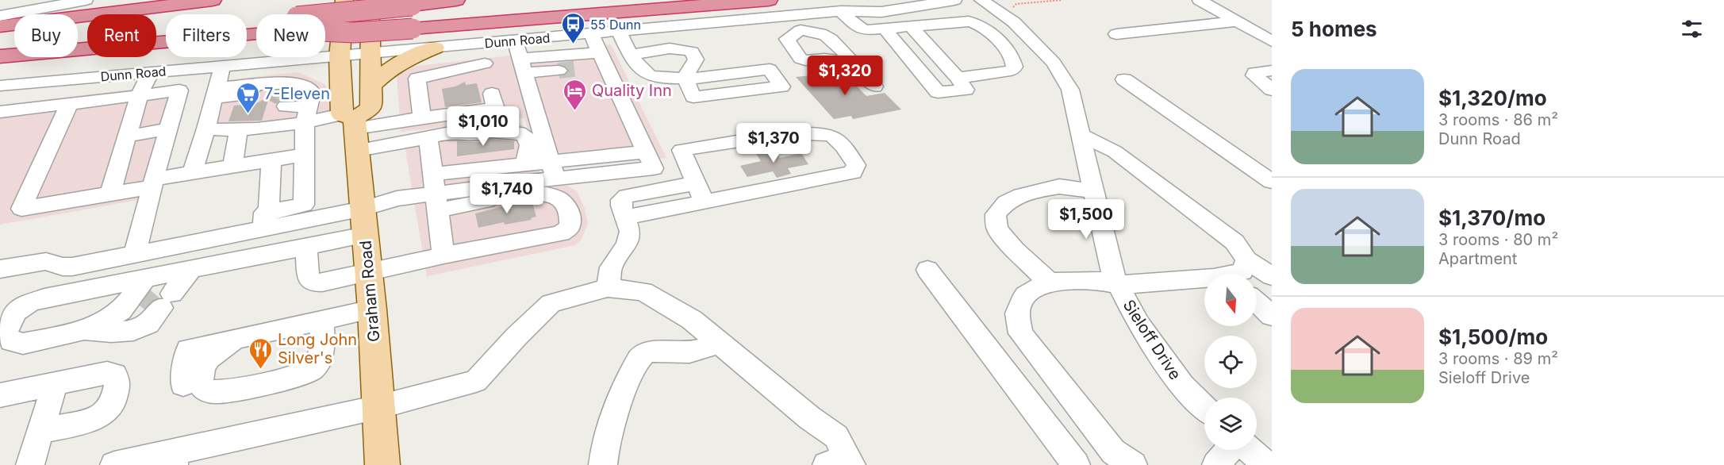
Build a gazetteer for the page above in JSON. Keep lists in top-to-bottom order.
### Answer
{
  "streets": {
    "main road": ["Graham Road"],
    "street": ["Dunn Road", "Sieloff Drive"]
  },
  "crossings": [
    ["Dunn Road", "Graham Road"]
  ],
  "places": {
    "bus stop": ["55 Dunn"],
    "hotel": ["Quality Inn"],
    "supermarket": ["7-Eleven"],
    "restaurant": ["Long John Silver's"]
  },
  "north": "bottom",
  "page": {
    "heading": "5 homes",
    "chip": [
      "Buy",
      "Rent",
      "Filters",
      "New"
    ],
    "price": [
      "$1,320",
      "$1,010",
      "$1,370",
      "$1,740",
      "$1,500"
    ],
    "list": [
      {
        "name": "$1,320/mo",
        "note": "3 rooms · 86 m² · Dunn Road"
      },
      {
        "name": "$1,370/mo",
        "note": "3 rooms · 80 m² · Apartment"
      },
      {
        "name": "$1,500/mo",
        "note": "3 rooms · 89 m² · Sieloff Drive"
      }
    ]
  }
}
